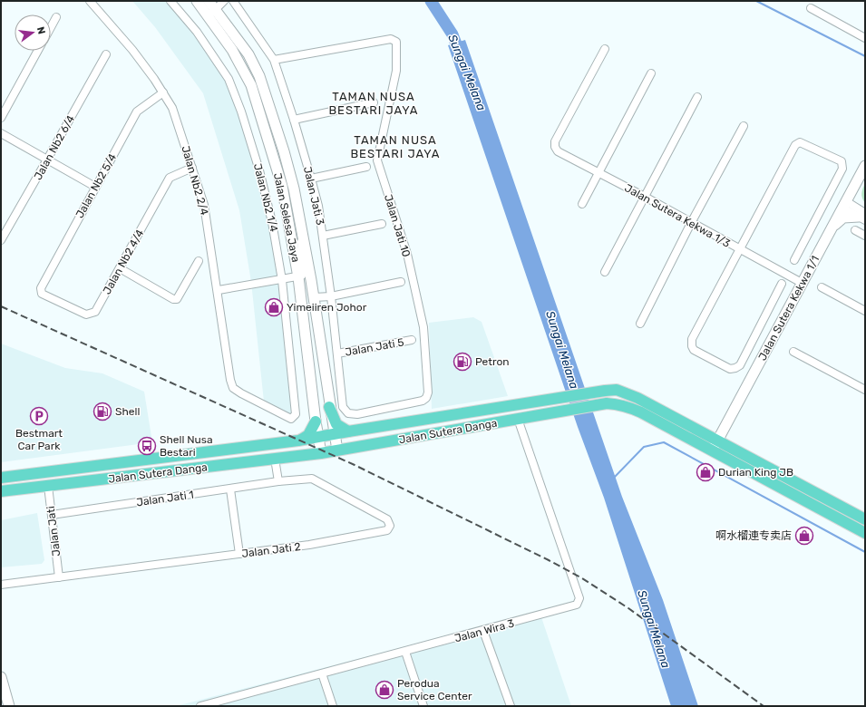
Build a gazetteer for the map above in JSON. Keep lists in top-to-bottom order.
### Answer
{
  "streets": {
    "main road": ["Jalan Selesa Jaya", "Jalan Sutera Kekwa 1/1", "Jalan Sutera Danga"],
    "street": [
      "Jalan Nb2 6/4",
      "Jalan Nb2 2/4",
      "Jalan Nb2 5/4",
      "Jalan Jati 3",
      "Jalan Nb2 1/4",
      "Jalan Sutera Kekwa 1/3",
      "Jalan Jati 10",
      "Jalan Nb2 4/4",
      "Jalan Jati 5",
      "Jalan Jati 1",
      "Jalan Jati",
      "Jalan Jati 2",
      "Jalan Wira 3"
    ]
  },
  "crossings": [
    ["Jalan Nb2 2/4", "Jalan Nb2 5/4"],
    ["Jalan Nb2 2/4", "Jalan Nb2 1/4"],
    ["Jalan Nb2 2/4", "Jalan Nb2 4/4"],
    ["Jalan Nb2 5/4", "Jalan Nb2 4/4"],
    ["Jalan Jati 3", "Jalan Jati 10"],
    ["Jalan Jati 3", "Jalan Jati 5"],
    ["Jalan Sutera Kekwa 1/3", "Jalan Sutera Kekwa 1/1"],
    ["Jalan Selesa Jaya", "Jalan Sutera Danga"],
    ["Jalan Sutera Kekwa 1/1", "Jalan Sutera Danga"],
    ["Jalan Sutera Danga", "Jalan Jati"],
    ["Jalan Sutera Danga", "Jalan Wira 3"],
    ["Jalan Jati 1", "Jalan Jati"],
    ["Jalan Jati 1", "Jalan Jati 2"],
    ["Jalan Jati", "Jalan Jati 2"]
  ],
  "districts": ["TAMAN NUSA BESTARI JAYA", "TAMAN NUSA BESTARI JAYA"],
  "water": ["Sungai Melana"],
  "places": {
    "shop": [
      "Yimeiiren Johor",
      "Durian King JB",
      "啊水榴連专卖店",
      "Perodua Service Center"
    ],
    "fuel station": ["Petron", "Shell"],
    "parking": ["Bestmart Car Park"],
    "bus stop": ["Shell Nusa Bestari"]
  },
  "north": "right"
}
